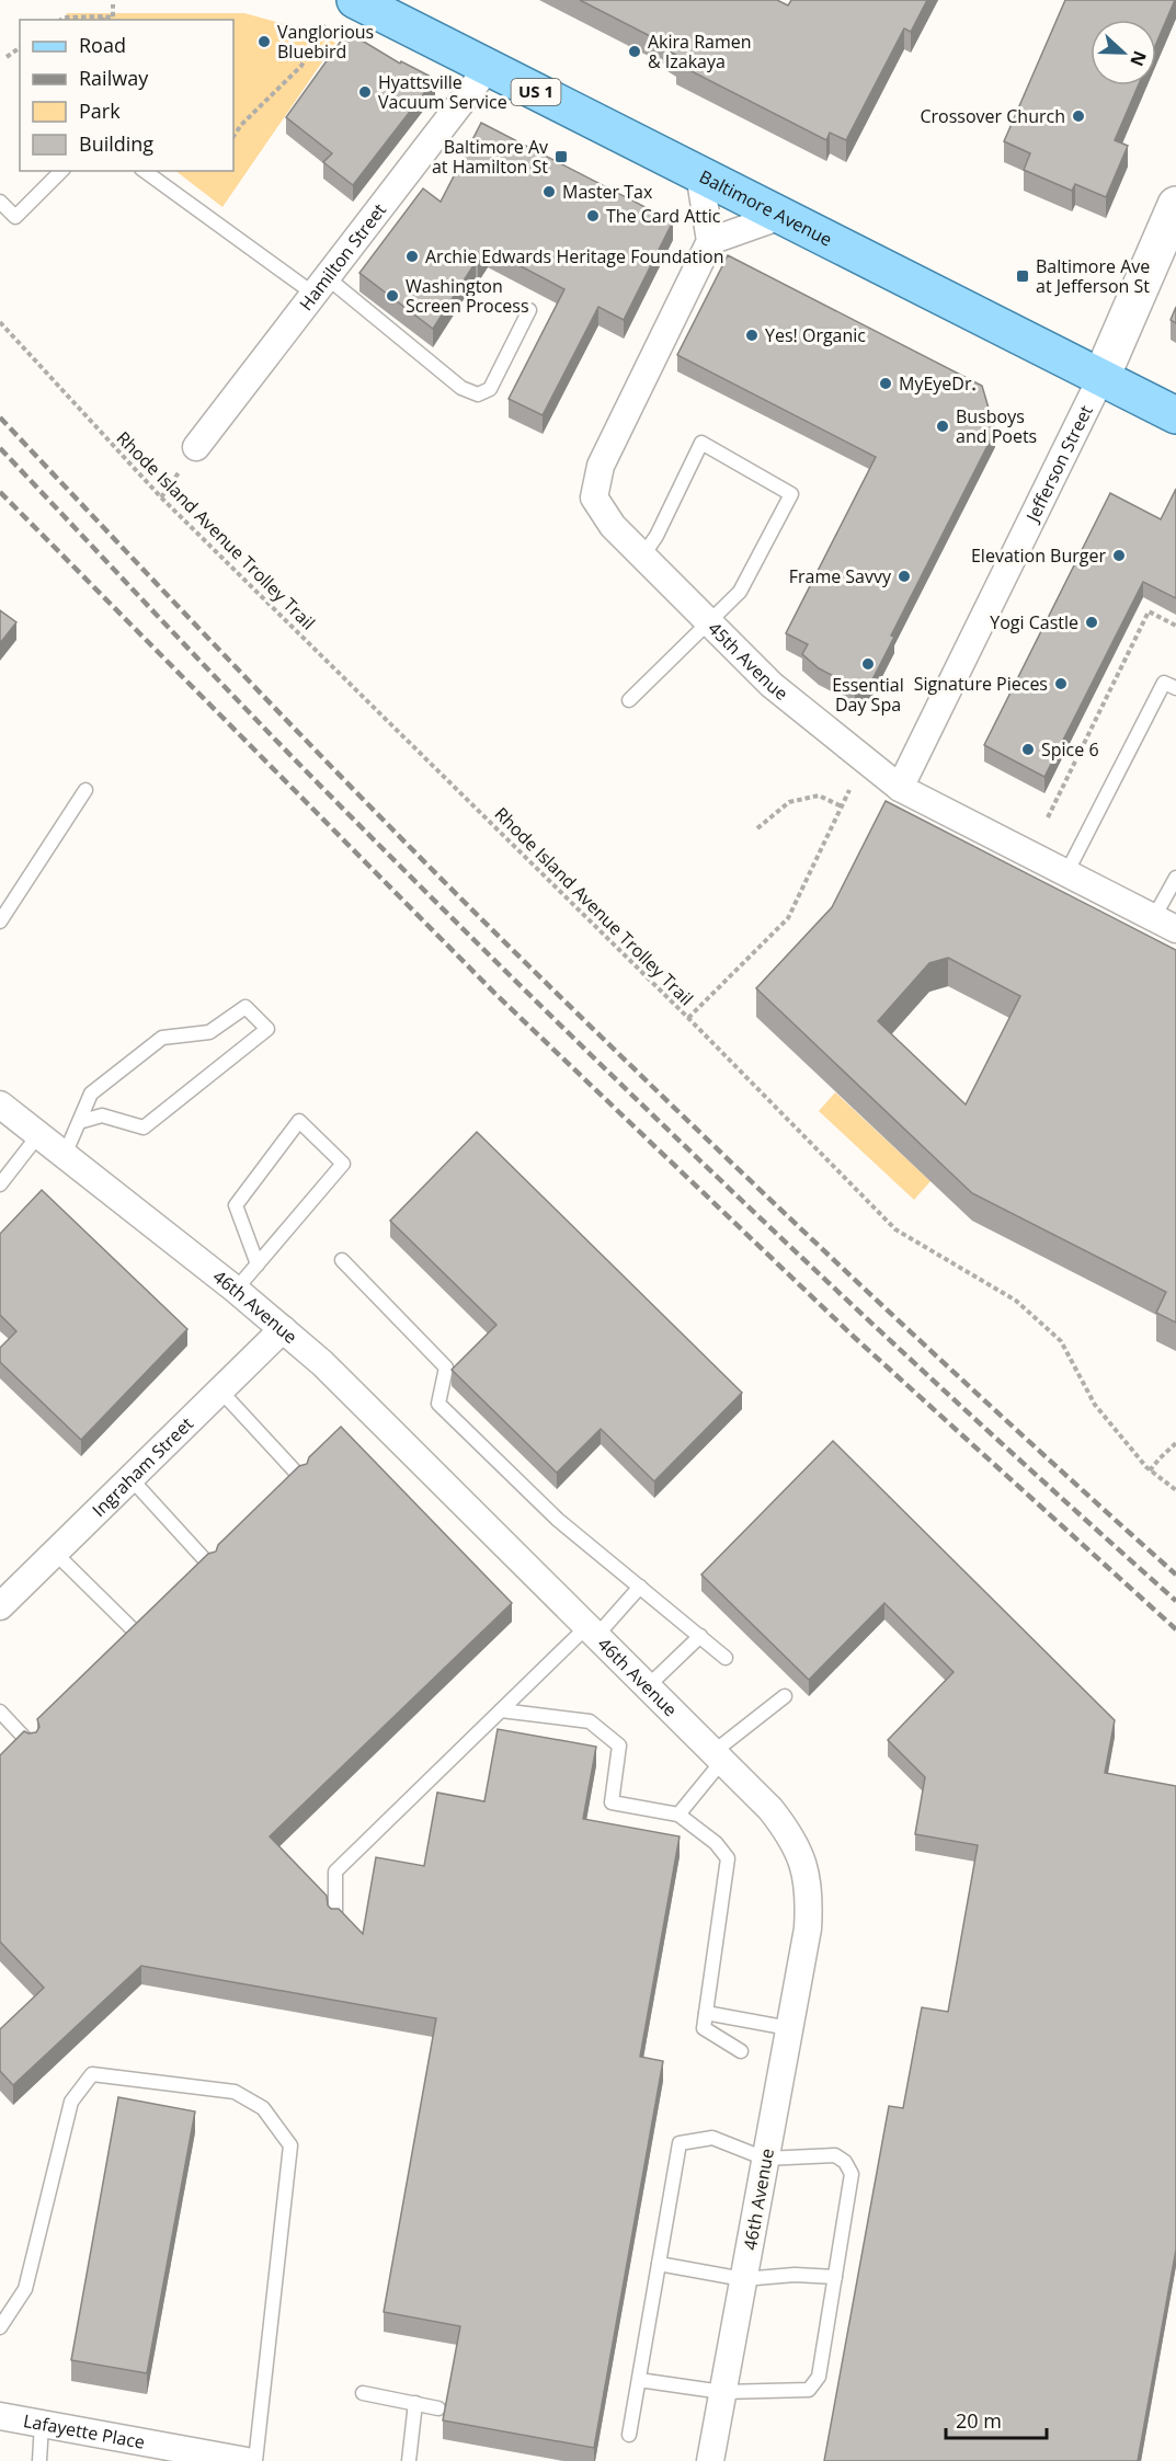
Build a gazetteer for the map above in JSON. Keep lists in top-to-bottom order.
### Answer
{
  "streets": {
    "main road": ["US 1", "Baltimore Avenue"],
    "street": [
      "Hamilton Street",
      "Jefferson Street",
      "45th Avenue",
      "46th Avenue",
      "Ingraham Street",
      "Lafayette Place"
    ],
    "path": ["Rhode Island Avenue Trolley Trail"]
  },
  "crossings": [
    ["Baltimore Avenue", "Hamilton Street"],
    ["Baltimore Avenue", "Jefferson Street"],
    ["Jefferson Street", "45th Avenue"],
    ["46th Avenue", "Ingraham Street"]
  ],
  "places": {
    "other": [
      "Vanglorious Bluebird",
      "Akira Ramen & Izakaya",
      "Hyattsville Vacuum Service",
      "Crossover Church",
      "Master Tax",
      "The Card Attic",
      "Archie Edwards Heritage Foundation",
      "Washington Screen Process",
      "Yes! Organic",
      "MyEyeDr.",
      "Busboys and Poets",
      "Elevation Burger",
      "Frame Savvy",
      "Yogi Castle",
      "Essential Day Spa",
      "Signature Pieces",
      "Spice 6"
    ],
    "transit": ["Baltimore Av at Hamilton St", "Baltimore Ave at Jefferson St"]
  },
  "legend": [
    "Road",
    "Railway",
    "Park",
    "Building"
  ],
  "scale_bar": "20 m",
  "north": "right"
}
